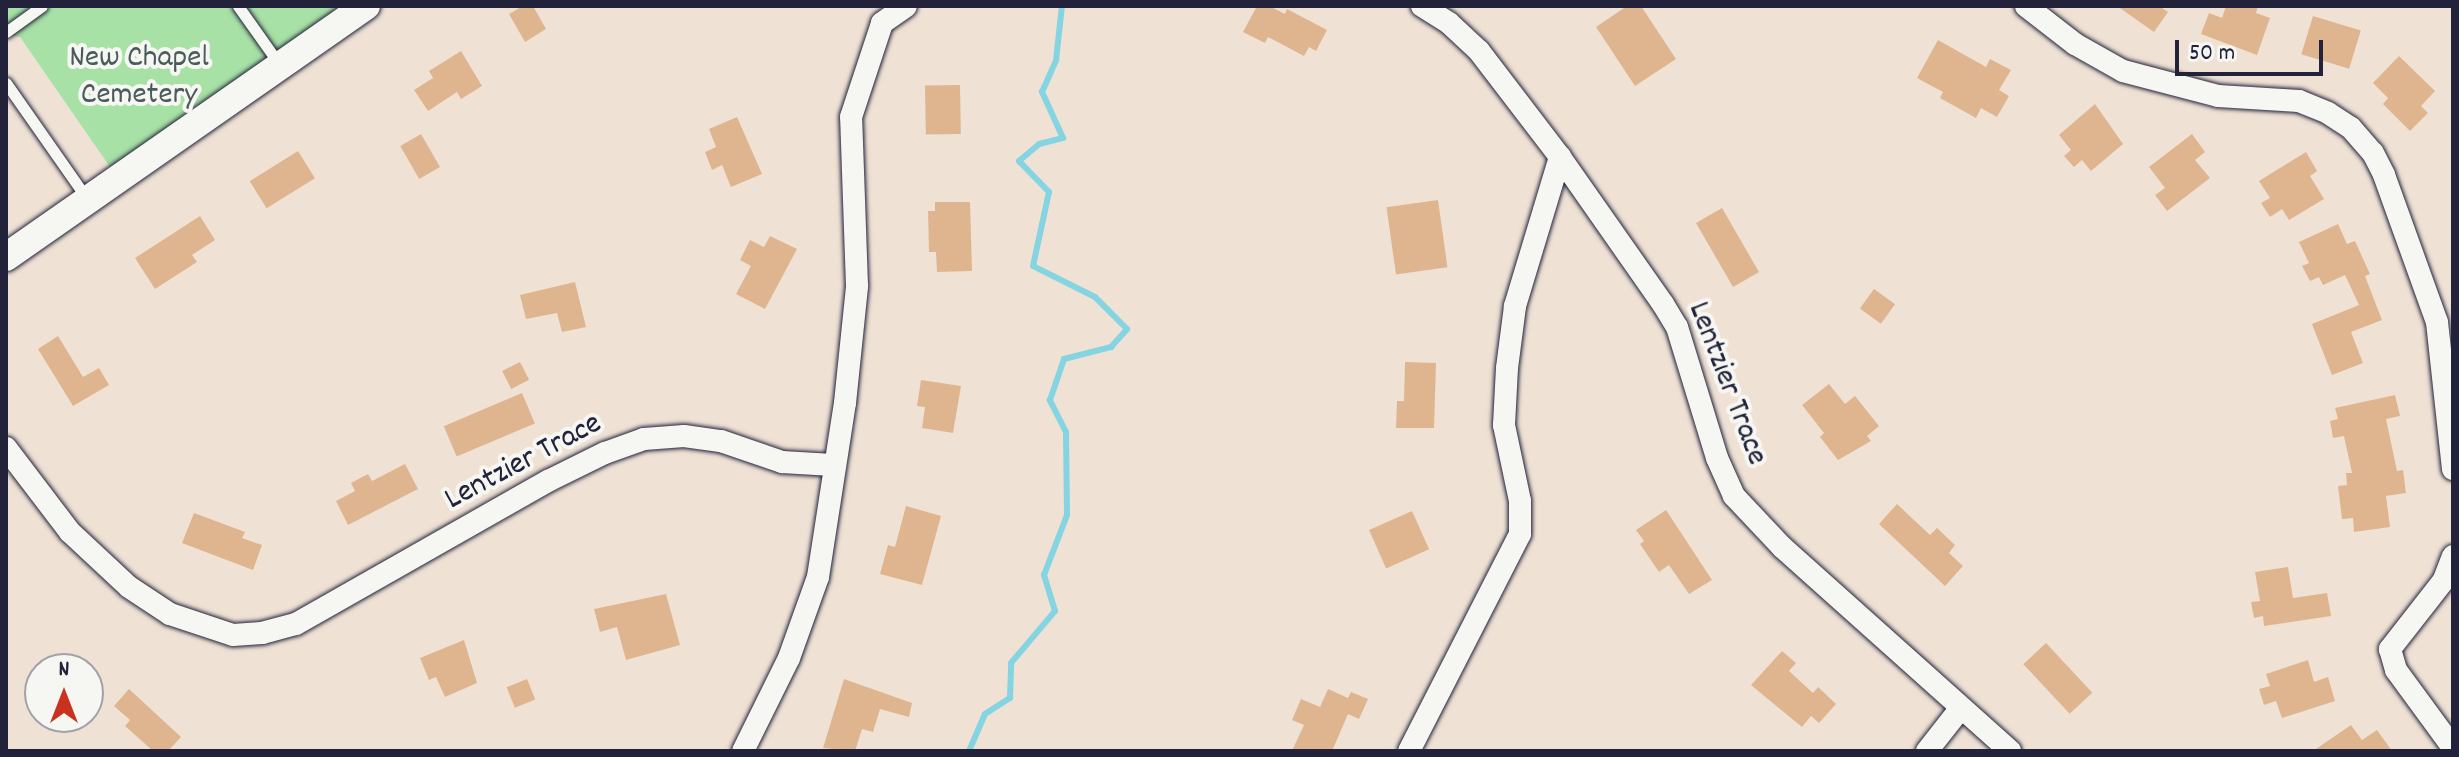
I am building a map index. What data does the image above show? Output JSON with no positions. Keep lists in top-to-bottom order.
{
  "streets": {
    "street": ["Lentzier Trace"]
  },
  "parks": ["New Chapel Cemetery"],
  "scale_bar": "50 m",
  "north": "top"
}
